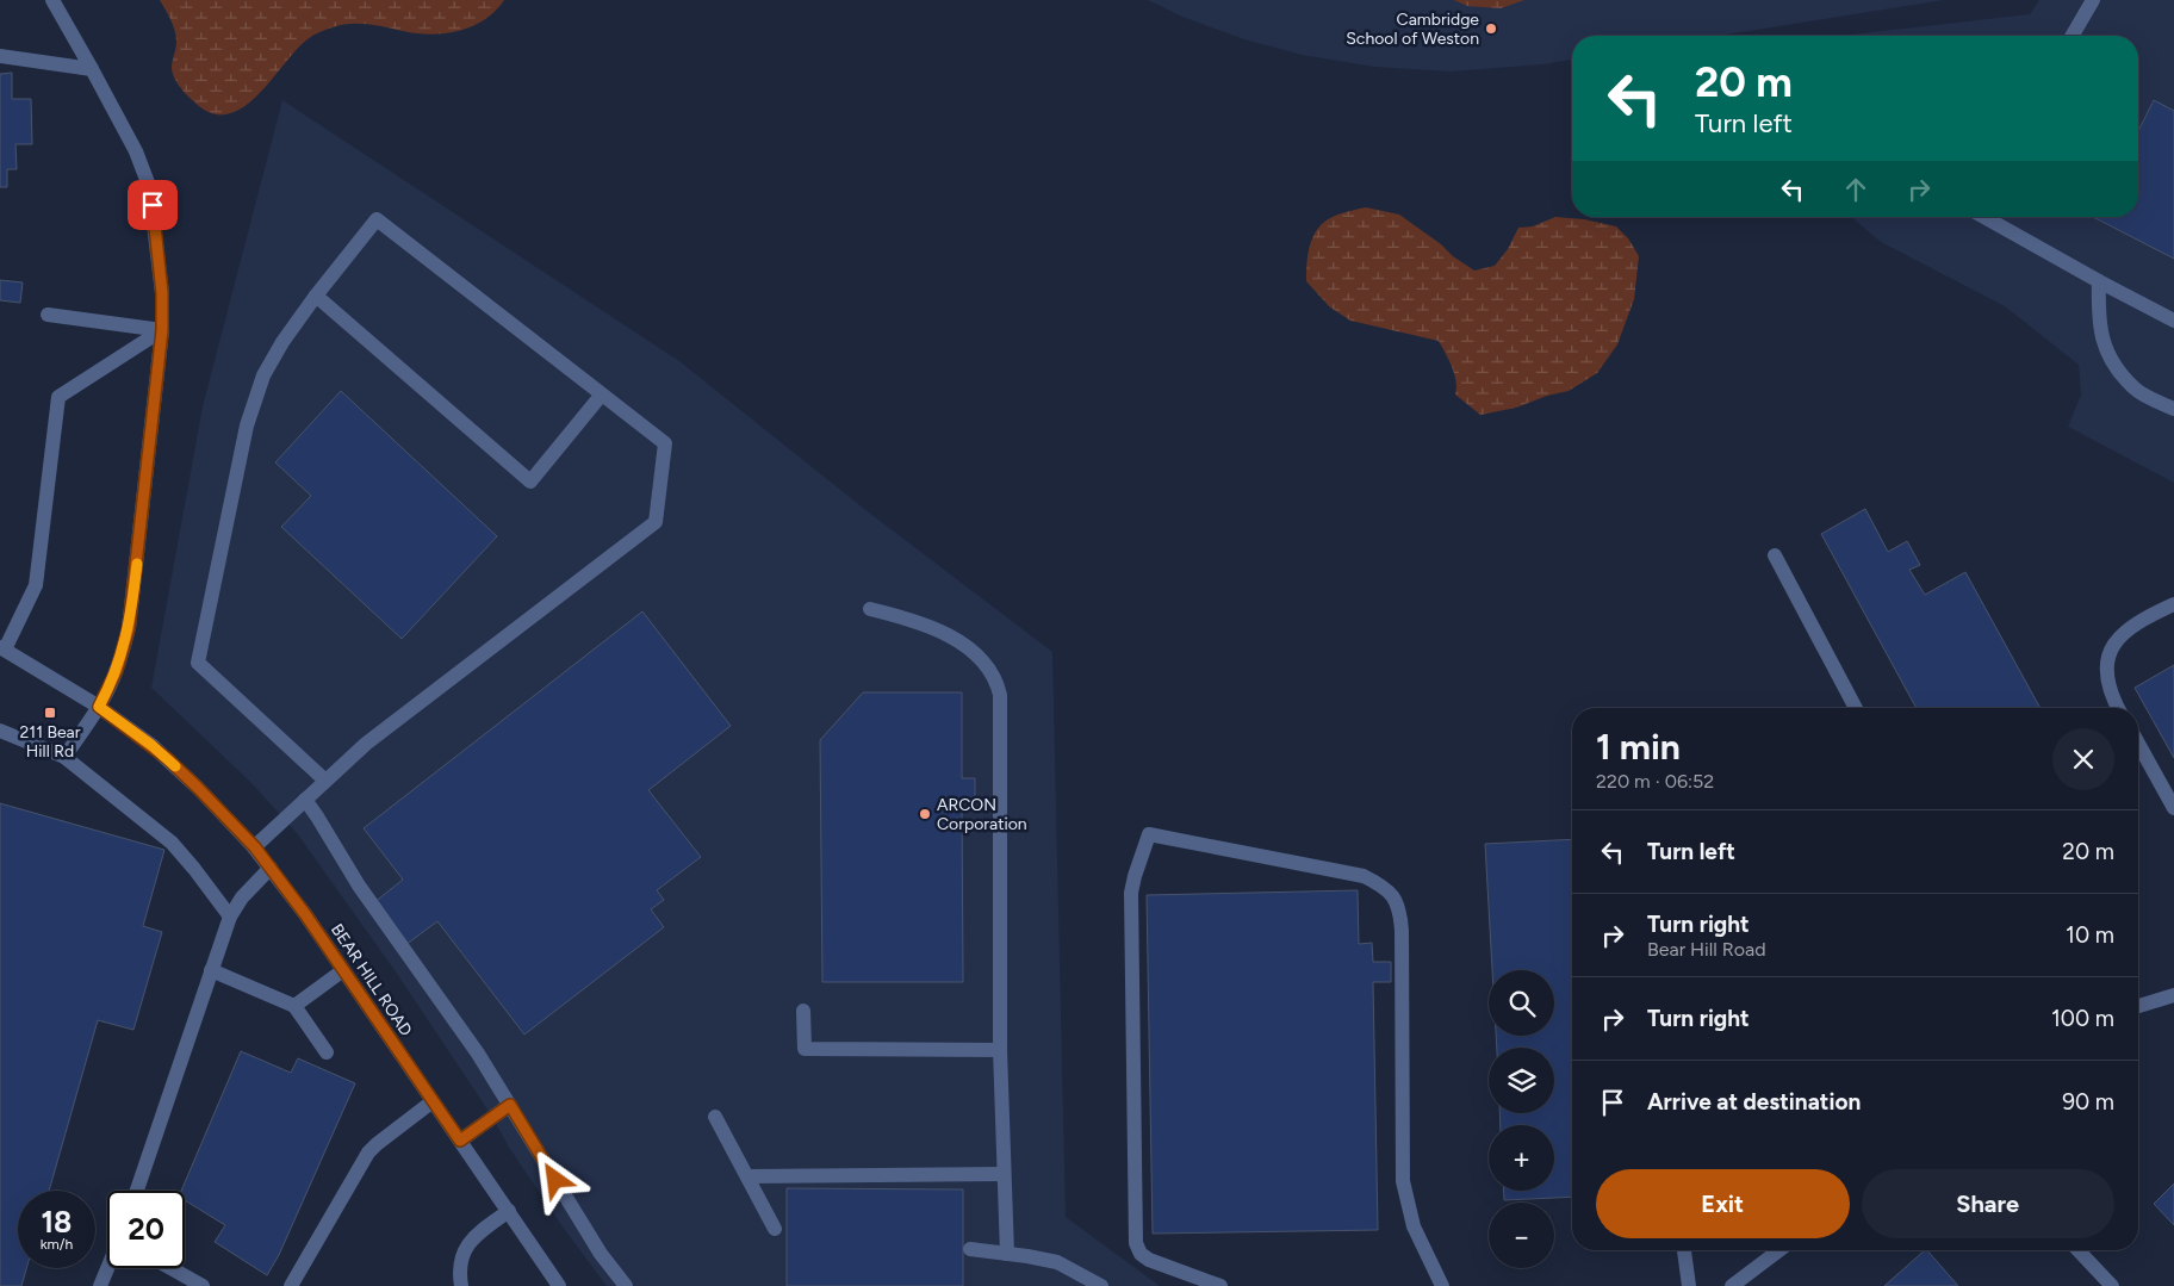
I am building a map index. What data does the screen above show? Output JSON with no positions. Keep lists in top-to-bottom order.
{
  "streets": {
    "street": ["BEAR HILL ROAD"]
  },
  "places": {
    "other": ["Cambridge School of Weston", "ARCON Corporation"],
    "transit": ["211 Bear Hill Rd"]
  },
  "page": {
    "turn": ["20 m", "Turn left"],
    "heading": ["1 min", "220 m · 06:52"],
    "list": [
      {
        "name": "Turn left",
        "value": "20 m"
      },
      {
        "name": "Turn right",
        "note": "Bear Hill Road",
        "value": "10 m"
      },
      {
        "name": "Turn right",
        "value": "100 m"
      },
      {
        "name": "Arrive at destination",
        "value": "90 m"
      }
    ],
    "map_buttons": ["+", "−"],
    "buttons": ["Exit", "Share"],
    "speed": "18 km/h",
    "limit": "20"
  }
}
